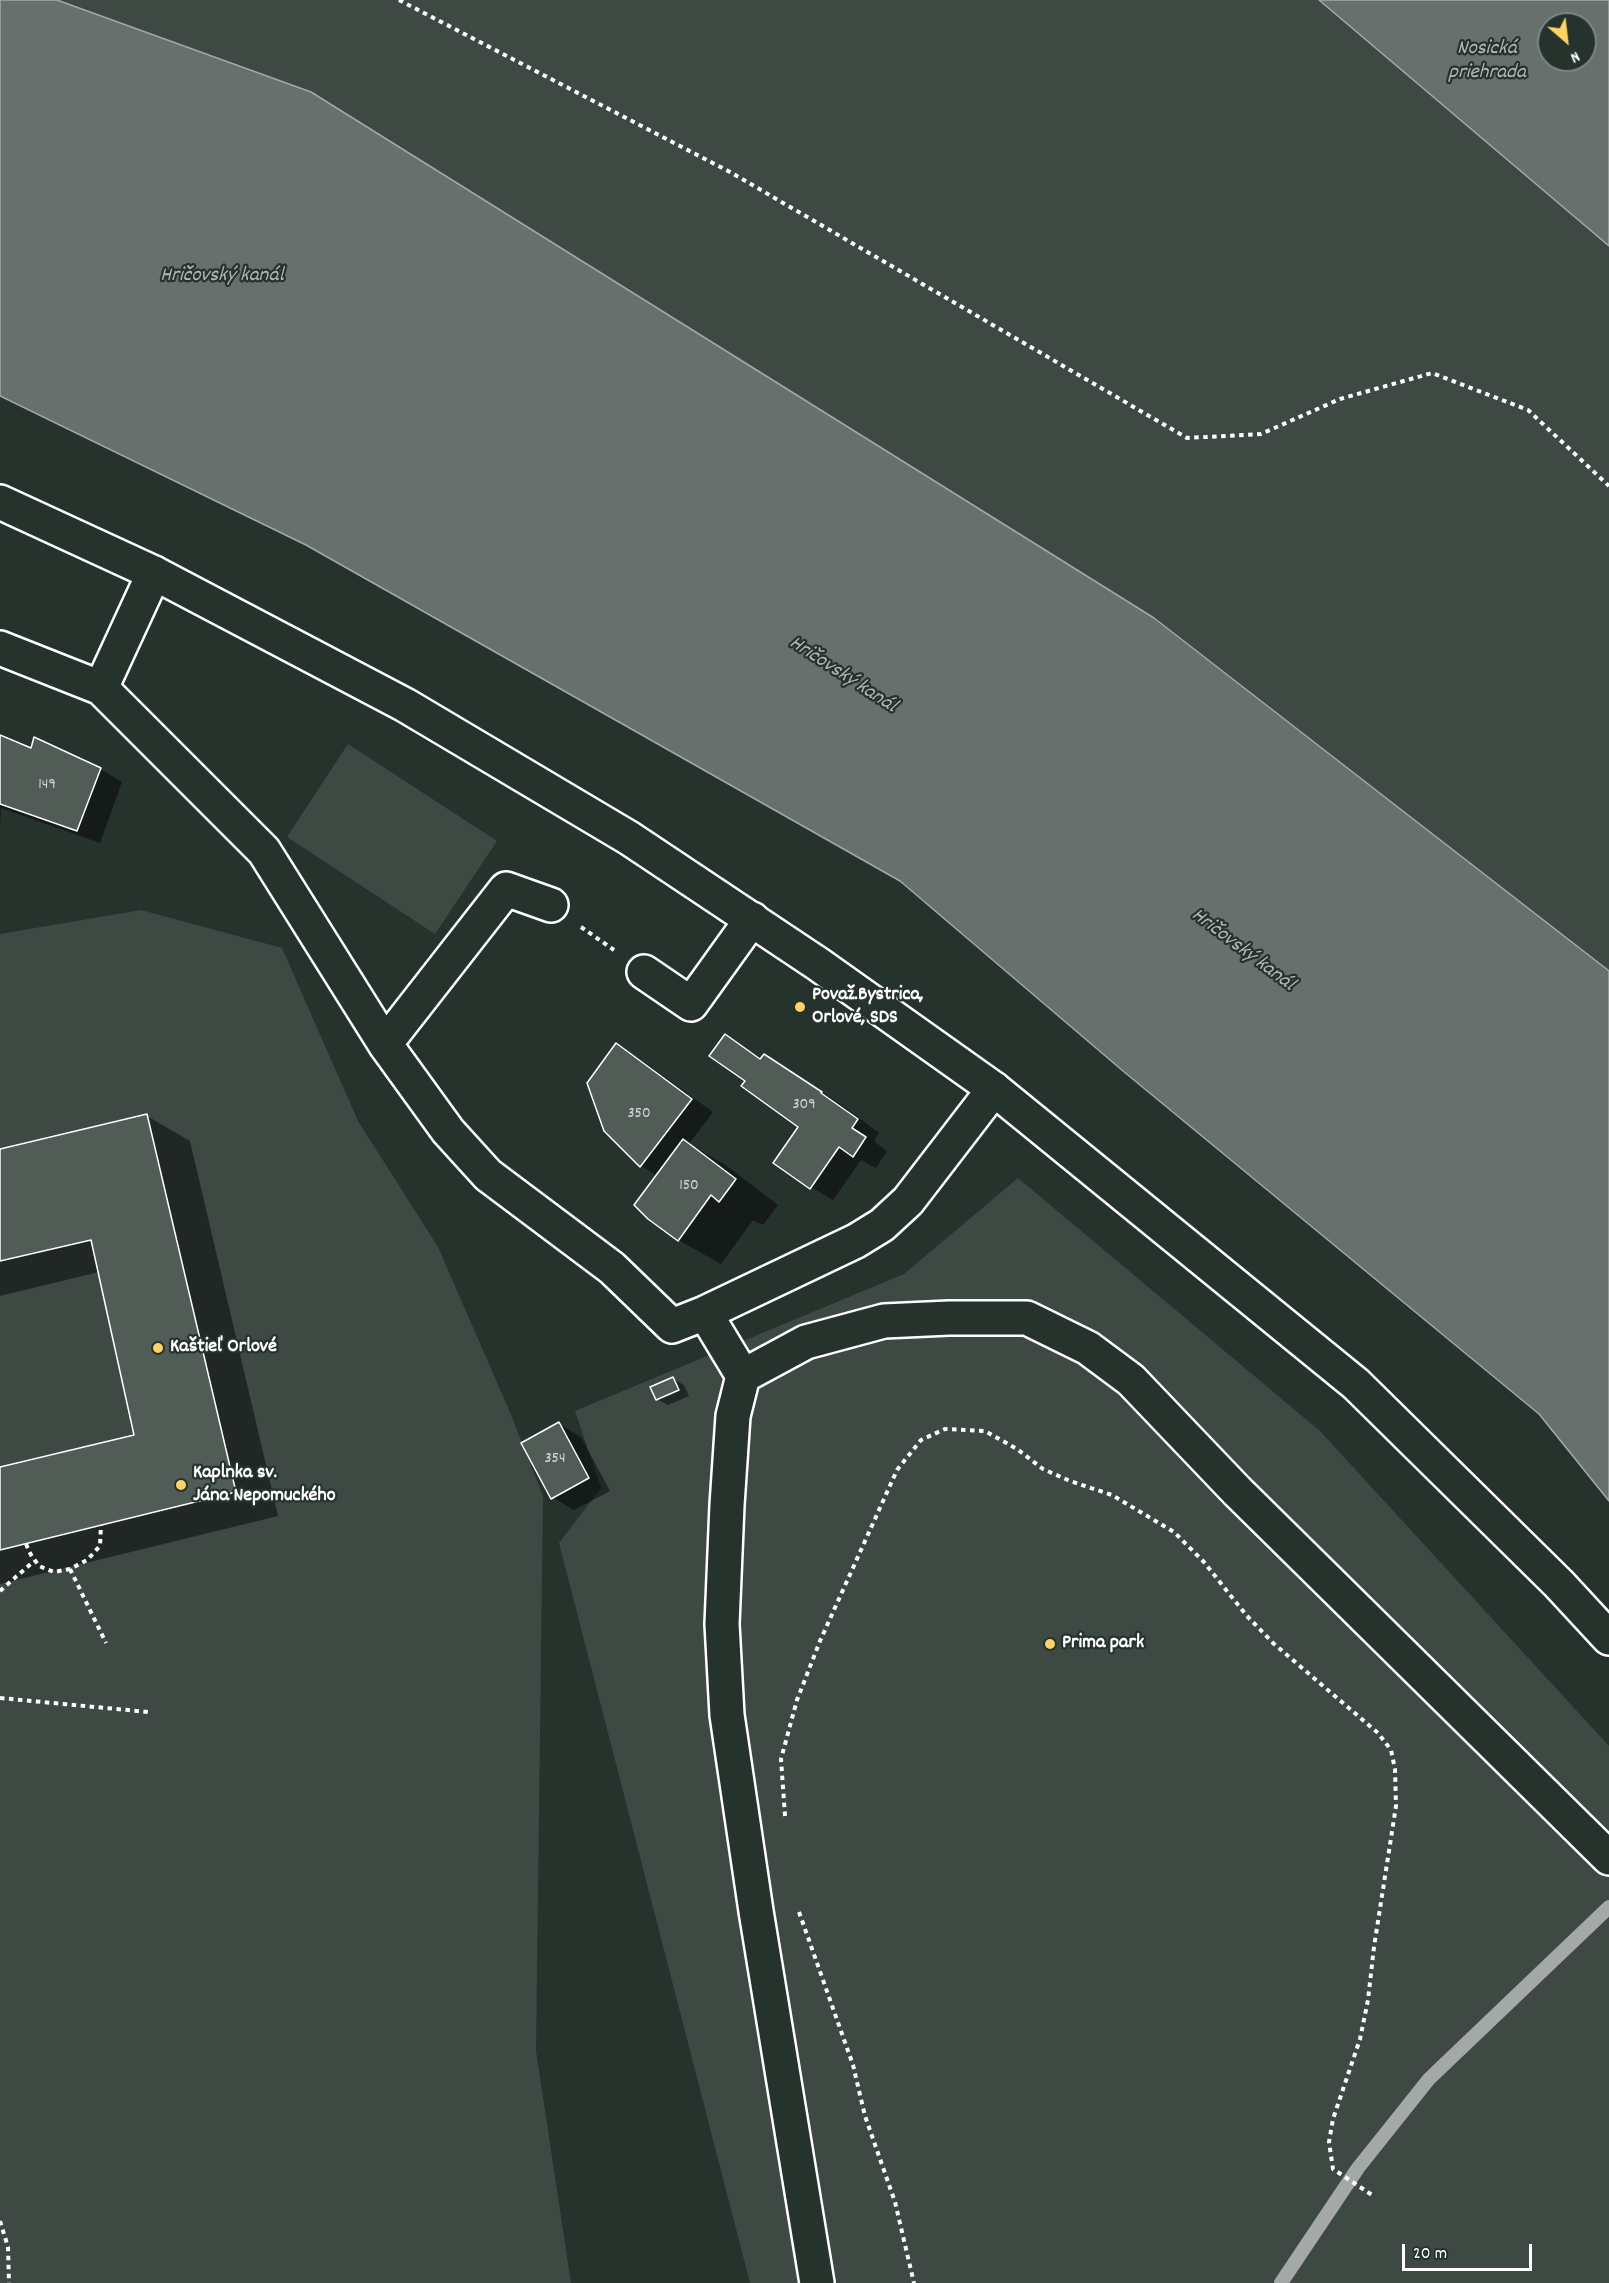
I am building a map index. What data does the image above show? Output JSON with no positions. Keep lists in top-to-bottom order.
{
  "water": ["Nosická priehrada", "Hričovský kanál"],
  "places": [
    "Považ.Bystrica, Orlové, SDS",
    "Kaštieľ Orlové",
    "Kaplnka sv. Jána Nepomuckého",
    "Prima park"
  ],
  "house_numbers": [
    "149",
    "309",
    "350",
    "150",
    "354"
  ],
  "scale_bar": "20 m",
  "north": "bottom right"
}
